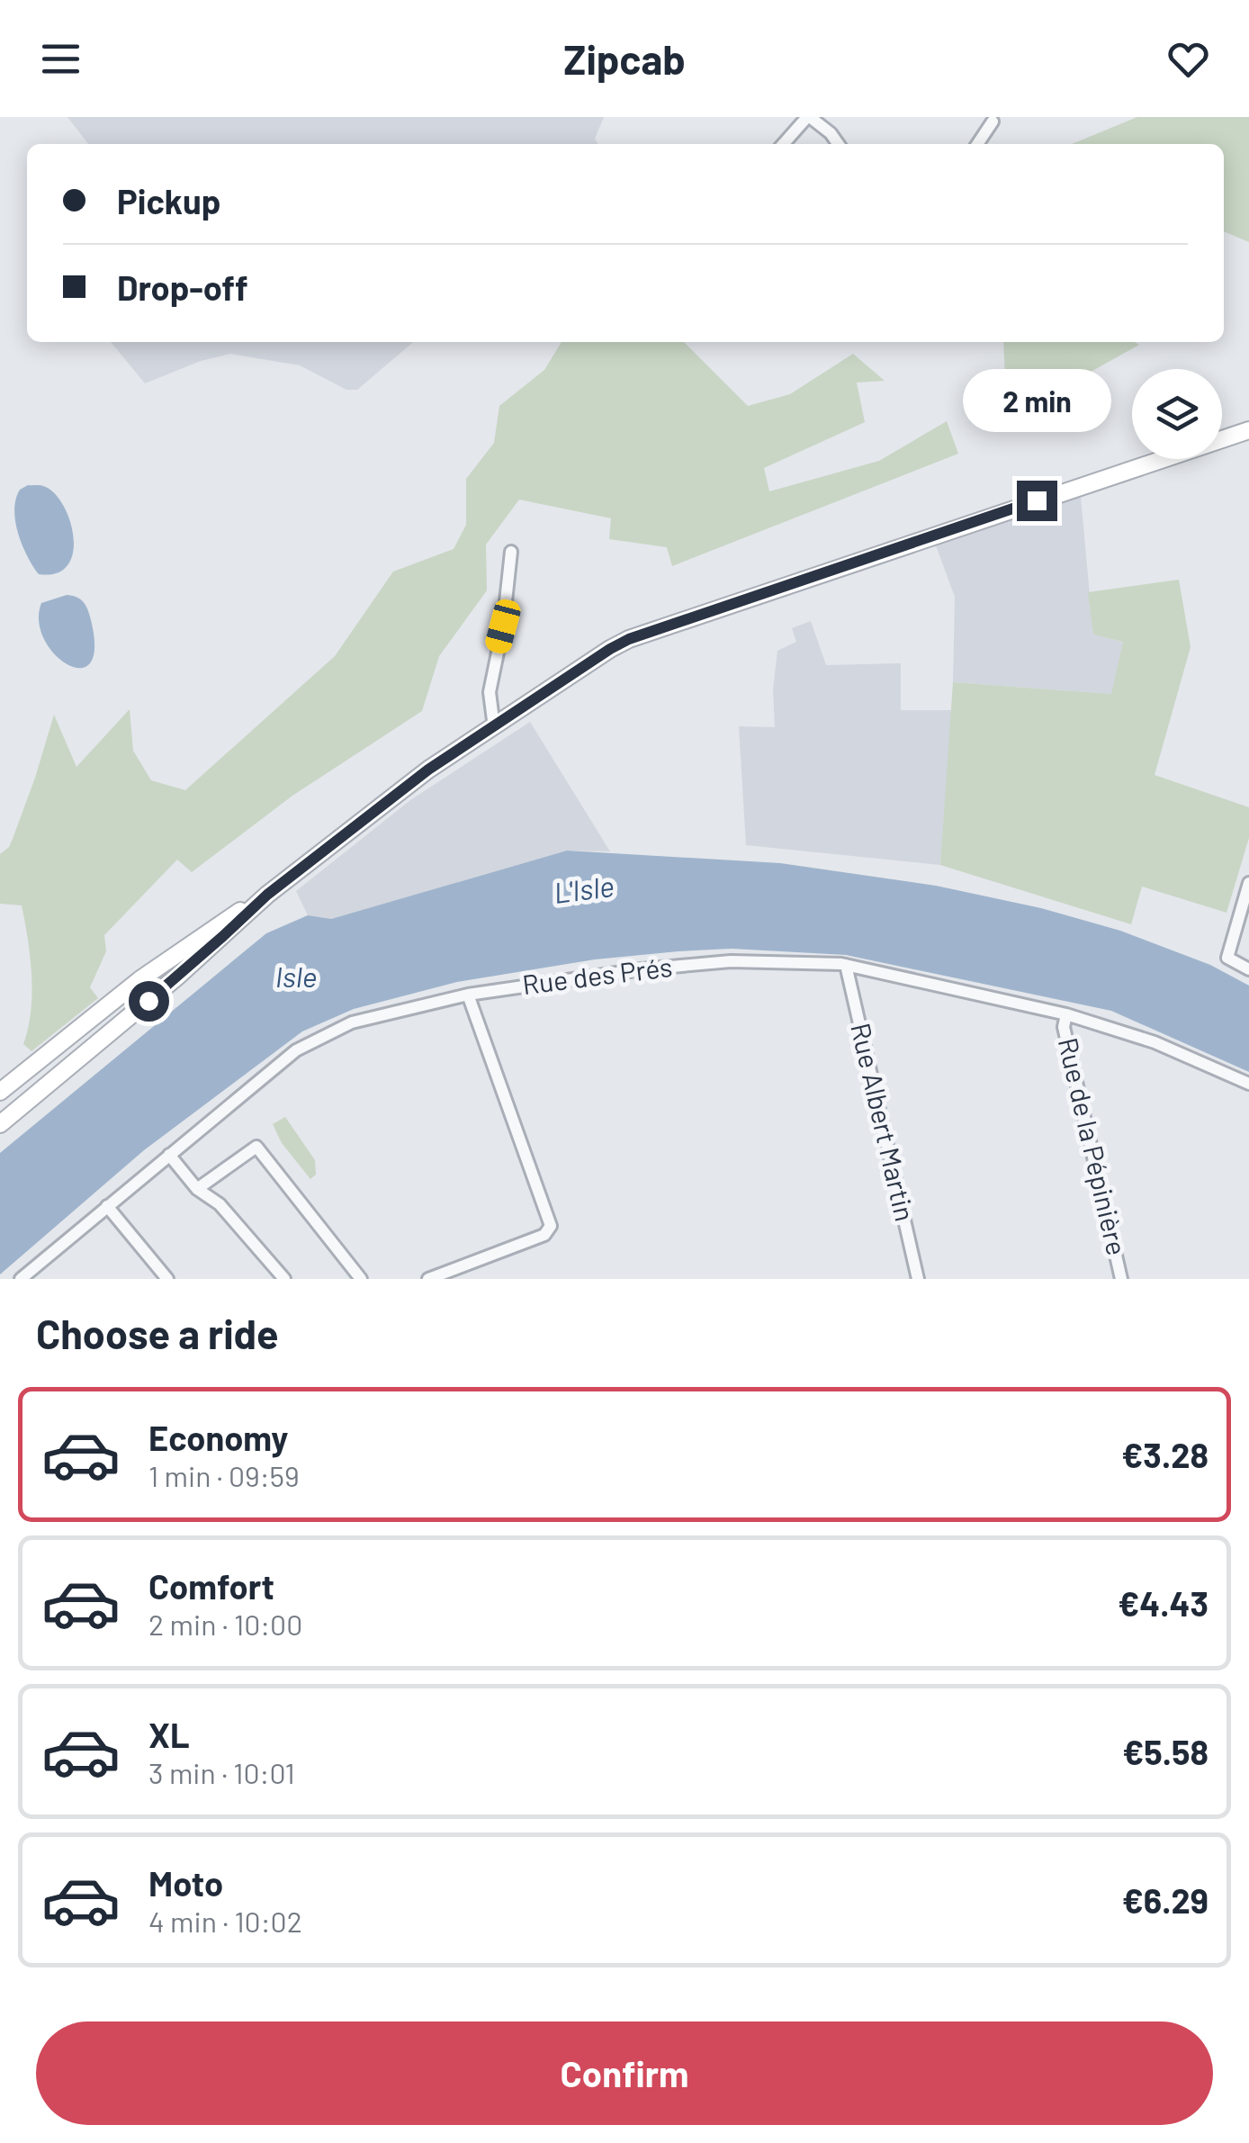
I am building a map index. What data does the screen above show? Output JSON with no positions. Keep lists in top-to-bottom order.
{
  "streets": {
    "street": ["Rue des Prés", "Rue Albert Martin", "Rue de la Pépinière"]
  },
  "crossings": [
    ["Rue des Prés", "Rue Albert Martin"],
    ["Rue des Prés", "Rue de la Pépinière"]
  ],
  "water": ["L'Isle", "Isle"],
  "page": {
    "header": "Zipcab",
    "banner": ["Pickup", "Drop-off"],
    "bubble": "2 min",
    "heading": "Choose a ride",
    "list": [
      {
        "name": "Economy",
        "note": "1 min · 09:59",
        "value": "€3.28"
      },
      {
        "name": "Comfort",
        "note": "2 min · 10:00",
        "value": "€4.43"
      },
      {
        "name": "XL",
        "note": "3 min · 10:01",
        "value": "€5.58"
      },
      {
        "name": "Moto",
        "note": "4 min · 10:02",
        "value": "€6.29"
      }
    ],
    "buttons": "Confirm"
  }
}
